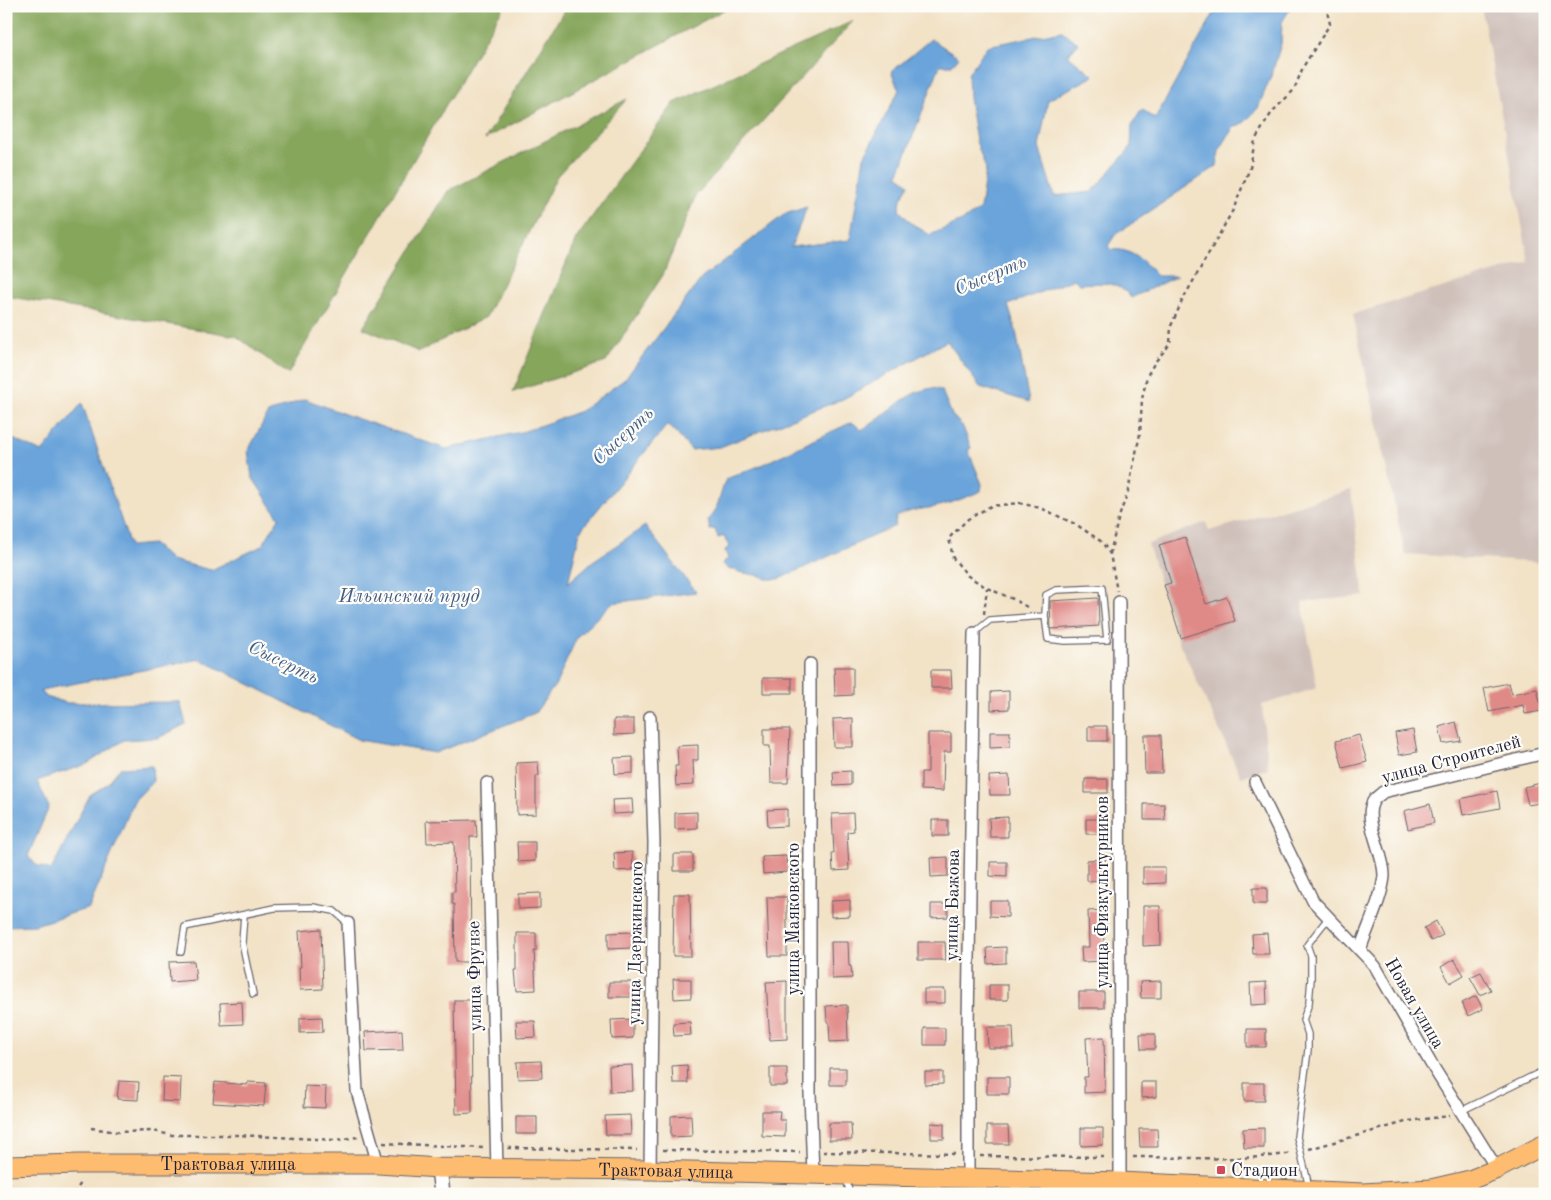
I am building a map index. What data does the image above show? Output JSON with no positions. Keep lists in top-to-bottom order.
{
  "streets": {
    "main road": ["Трактовая улица"],
    "street": [
      "улица Строителей",
      "улица Физкультурников",
      "улица Бажова",
      "улица Маяковского",
      "улица Дзержинского",
      "улица Фрунзе",
      "Новая улица"
    ]
  },
  "crossings": [
    ["улица Строителей", "Новая улица"],
    ["улица Физкультурников", "Трактовая улица"],
    ["улица Бажова", "Трактовая улица"],
    ["улица Маяковского", "Трактовая улица"],
    ["улица Дзержинского", "Трактовая улица"],
    ["улица Фрунзе", "Трактовая улица"],
    ["Новая улица", "Трактовая улица"]
  ],
  "water": ["Сысерть", "Ильинский пруд"],
  "places": {
    "transit": ["Стадион"]
  }
}
